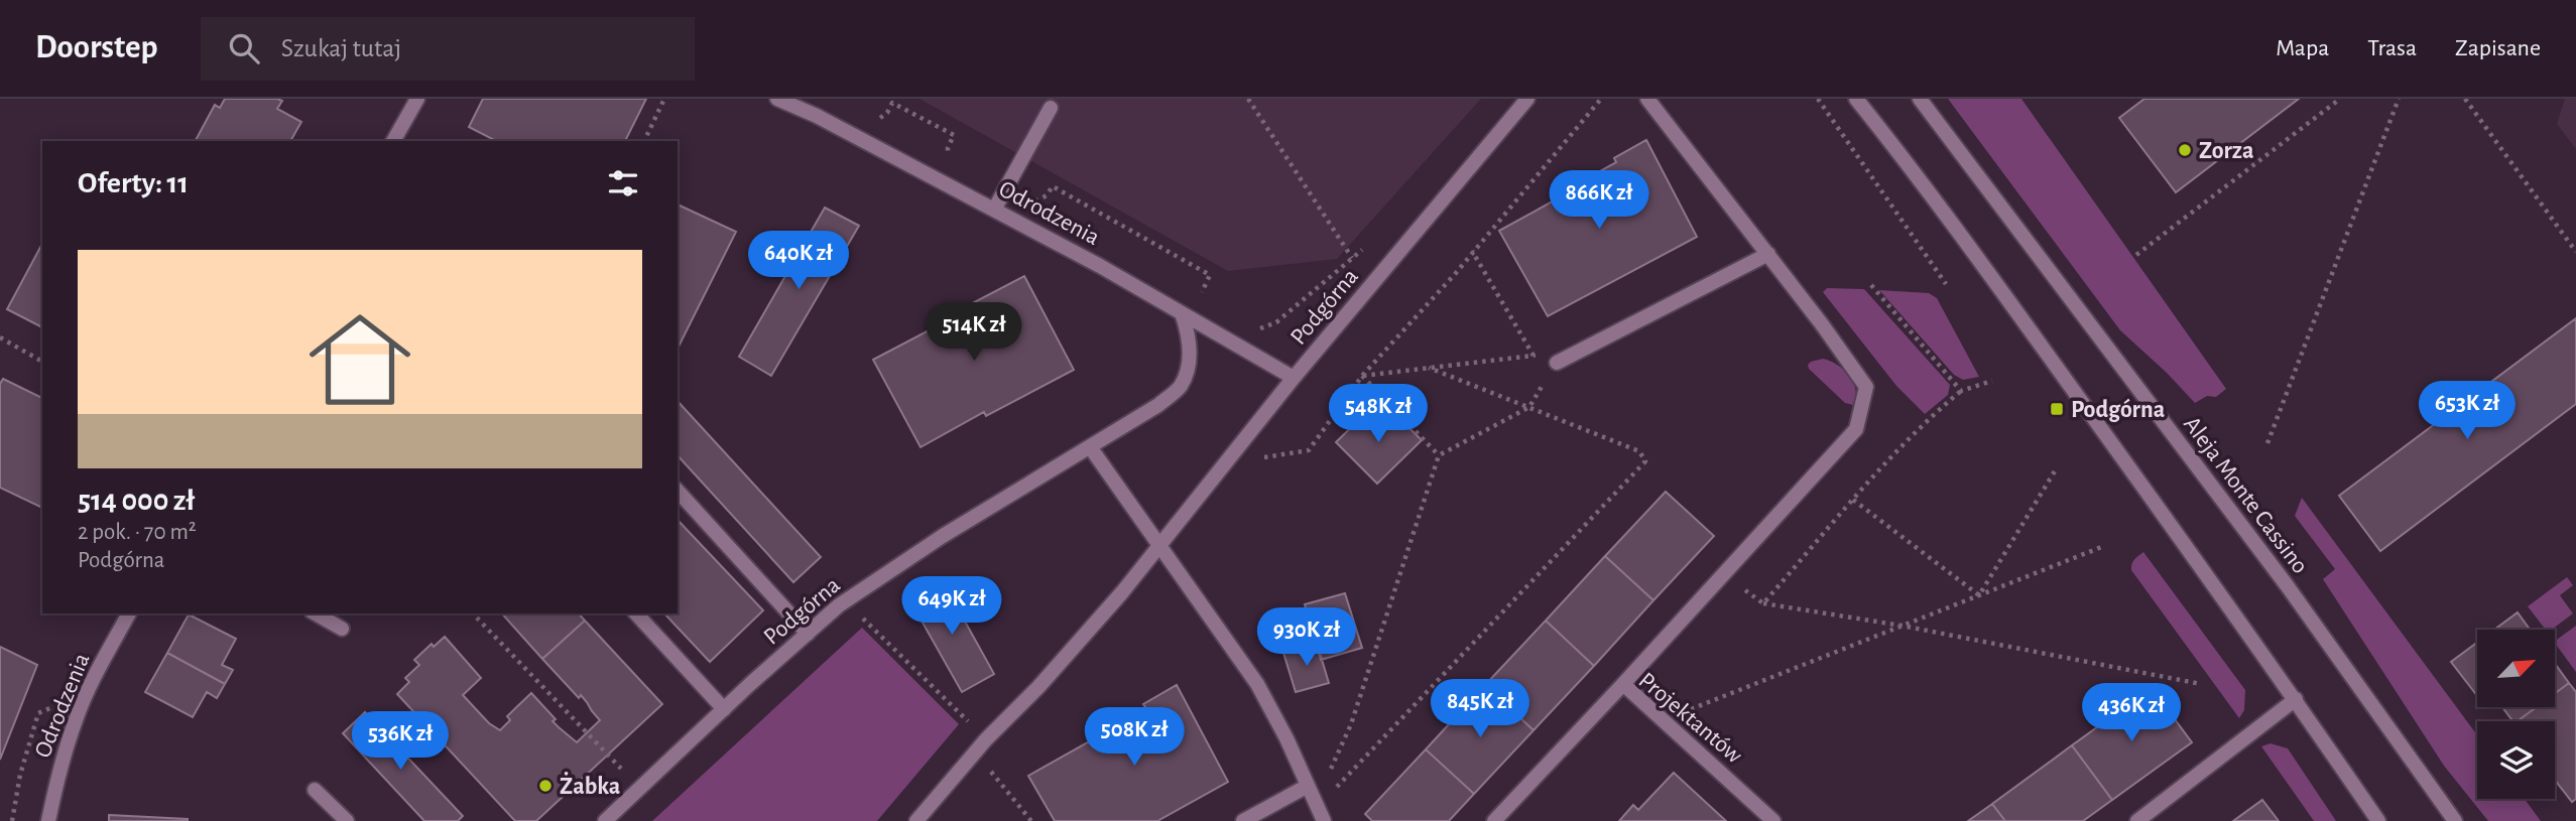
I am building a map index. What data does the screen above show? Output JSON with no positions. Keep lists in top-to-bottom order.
{
  "streets": {
    "street": [
      "Odrodzenia",
      "Podgórna",
      "Aleja Monte Cassino",
      "Projektantów"
    ]
  },
  "crossings": [
    ["Odrodzenia", "Podgórna"]
  ],
  "places": {
    "other": ["Zorza", "Żabka"],
    "transit": ["Podgórna"]
  },
  "north": "top right",
  "page": {
    "header": "Doorstep",
    "search": "Szukaj tutaj",
    "nav": ["Mapa", "Trasa", "Zapisane"],
    "heading": "Oferty: 11",
    "price": [
      "866K zł",
      "640K zł",
      "514K zł",
      "653K zł",
      "548K zł",
      "649K zł",
      "930K zł",
      "845K zł",
      "436K zł",
      "508K zł",
      "536K zł"
    ],
    "list": [
      {
        "name": "514 000 zł",
        "note": "2 pok. · 70 m² · Podgórna"
      }
    ]
  }
}
